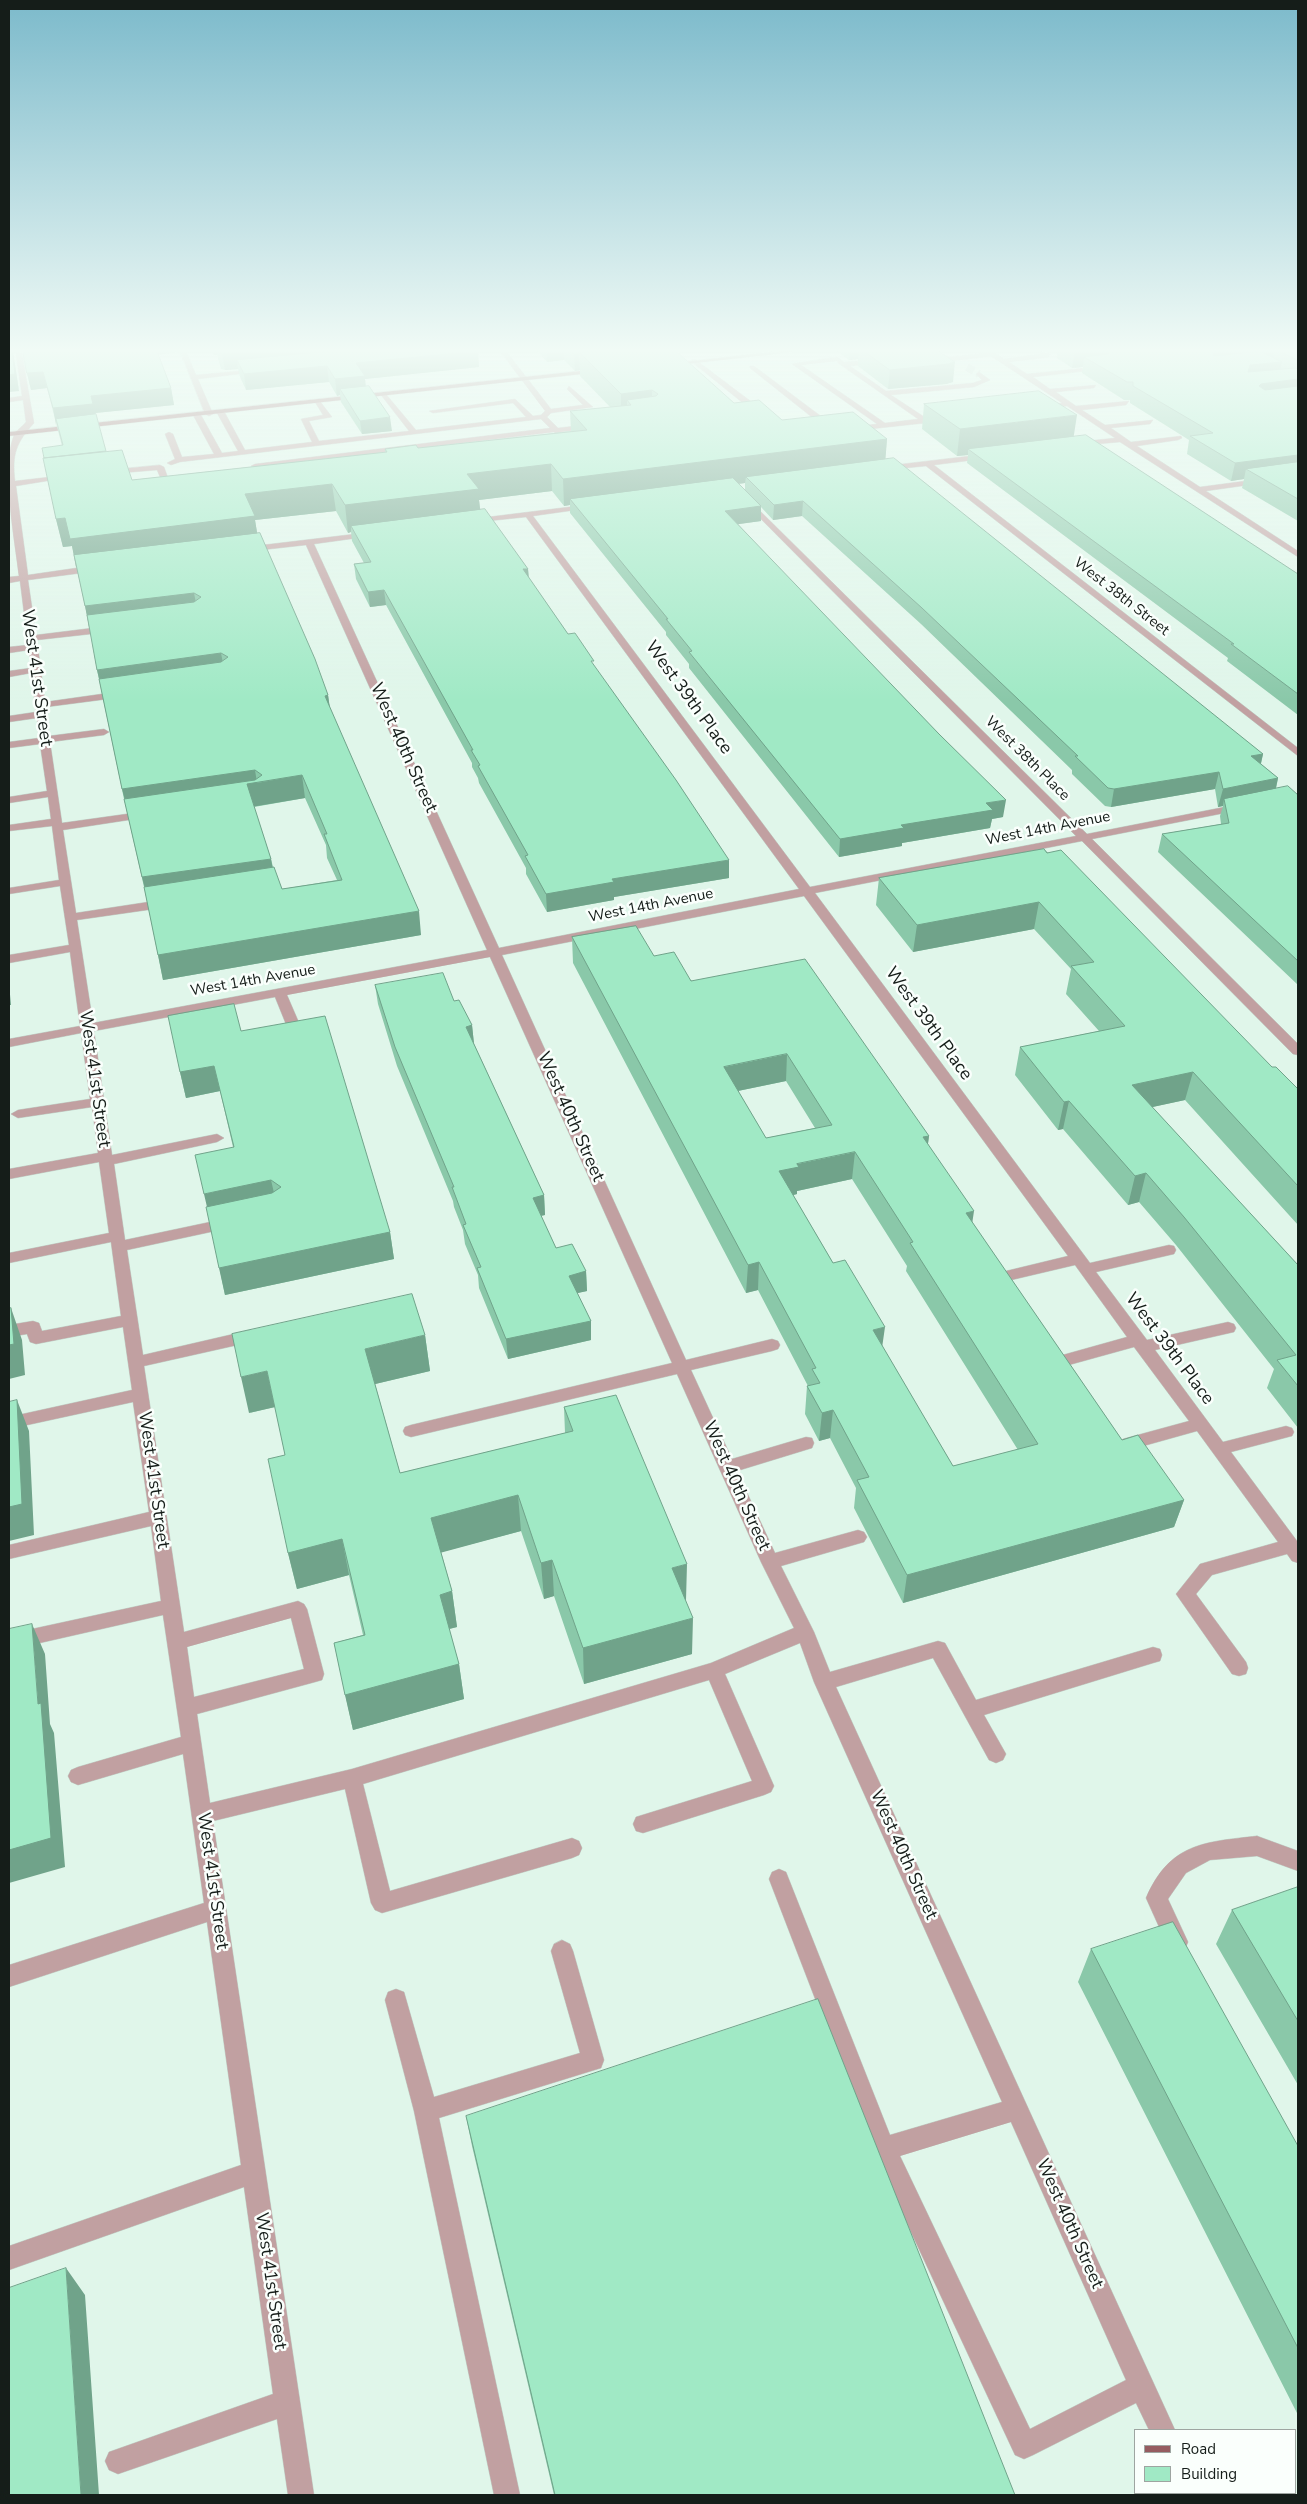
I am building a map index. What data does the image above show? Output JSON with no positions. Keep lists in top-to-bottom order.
{
  "streets": {
    "street": [
      "West 38th Street",
      "West 41st Street",
      "West 39th Place",
      "West 40th Street",
      "West 38th Place",
      "West 14th Avenue"
    ]
  },
  "crossings": [
    ["West 41st Street", "West 14th Avenue"],
    ["West 39th Place", "West 14th Avenue"],
    ["West 40th Street", "West 14th Avenue"],
    ["West 38th Place", "West 14th Avenue"]
  ],
  "legend": ["Road", "Building"]
}
